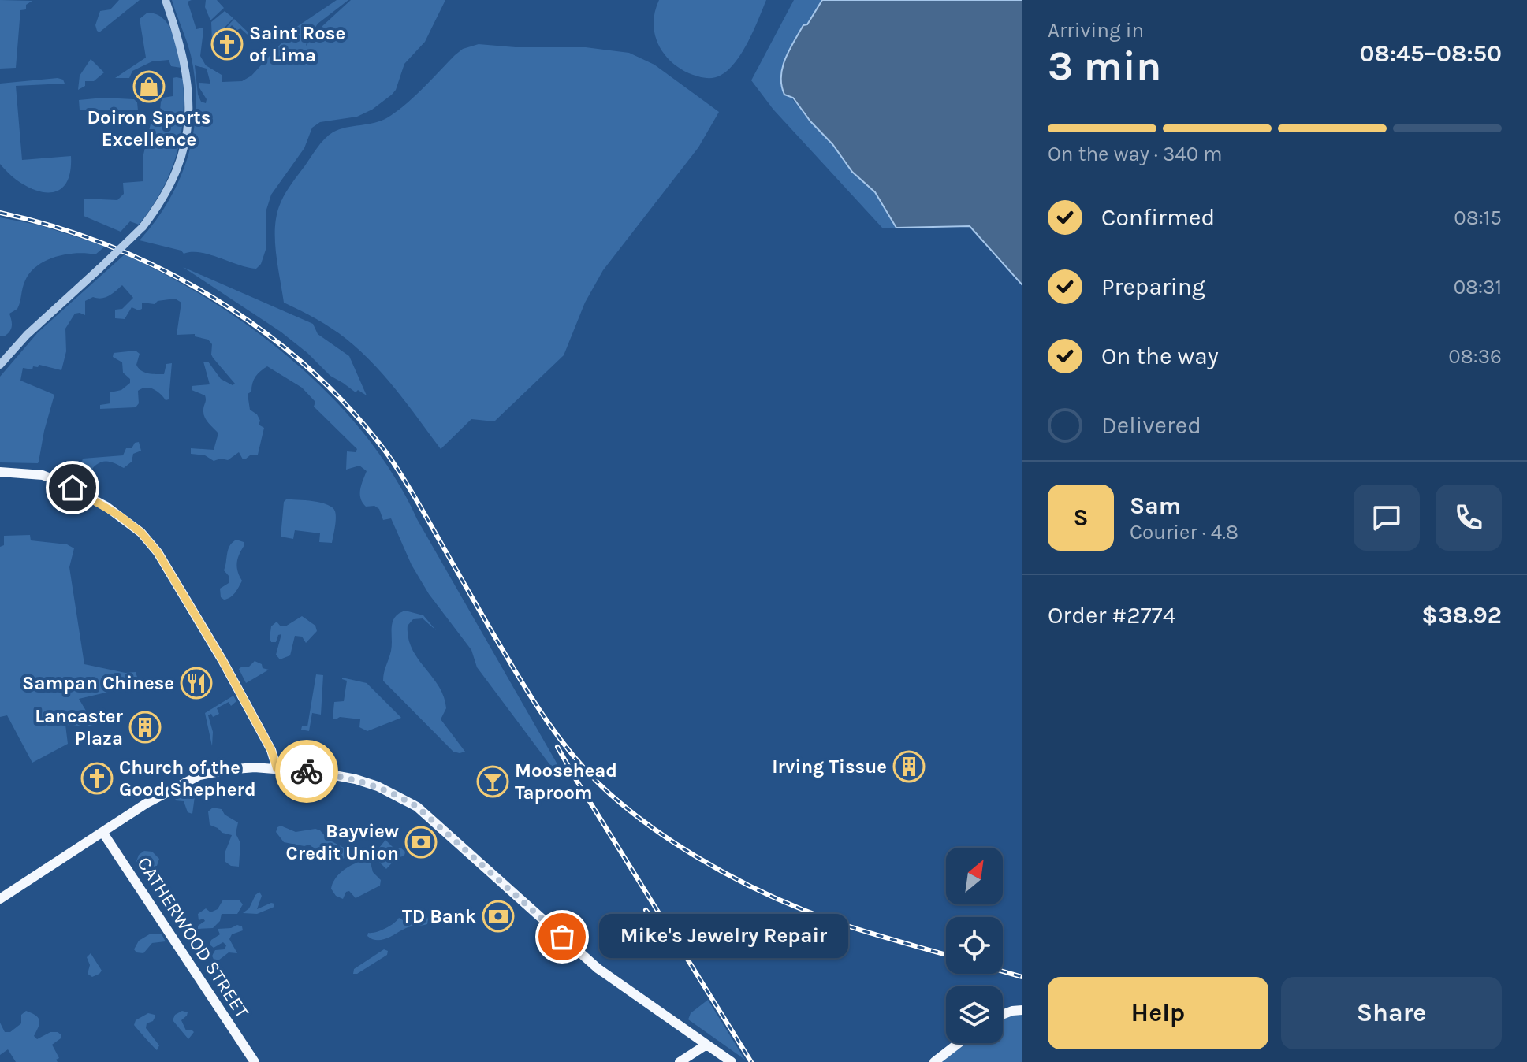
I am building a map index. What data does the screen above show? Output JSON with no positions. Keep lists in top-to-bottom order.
{
  "streets": {
    "main road": ["CATHERWOOD STREET"]
  },
  "places": {
    "church": ["Saint Rose of Lima", "Church of the Good Shepherd"],
    "shop": ["Doiron Sports Excellence"],
    "restaurant": ["Sampan Chinese"],
    "building": ["Lancaster Plaza", "Irving Tissue"],
    "bar": ["Moosehead Taproom"],
    "bank": ["Bayview Credit Union", "TD Bank"],
    "other": ["Mike's Jewelry Repair"]
  },
  "north": "top right",
  "page": {
    "heading": ["3 min", "Arriving in", "08:45–08:50"],
    "panel": [
      "Sam",
      "Courier · 4.8",
      "Order #2774",
      "$38.92"
    ],
    "bar": "On the way · 340 m",
    "list": [
      ["Confirmed", "08:15"],
      ["Preparing", "08:31"],
      ["On the way", "08:36"],
      "Delivered"
    ],
    "round": "S",
    "bubble": "Mike's Jewelry Repair",
    "buttons": ["Help", "Share"]
  }
}
